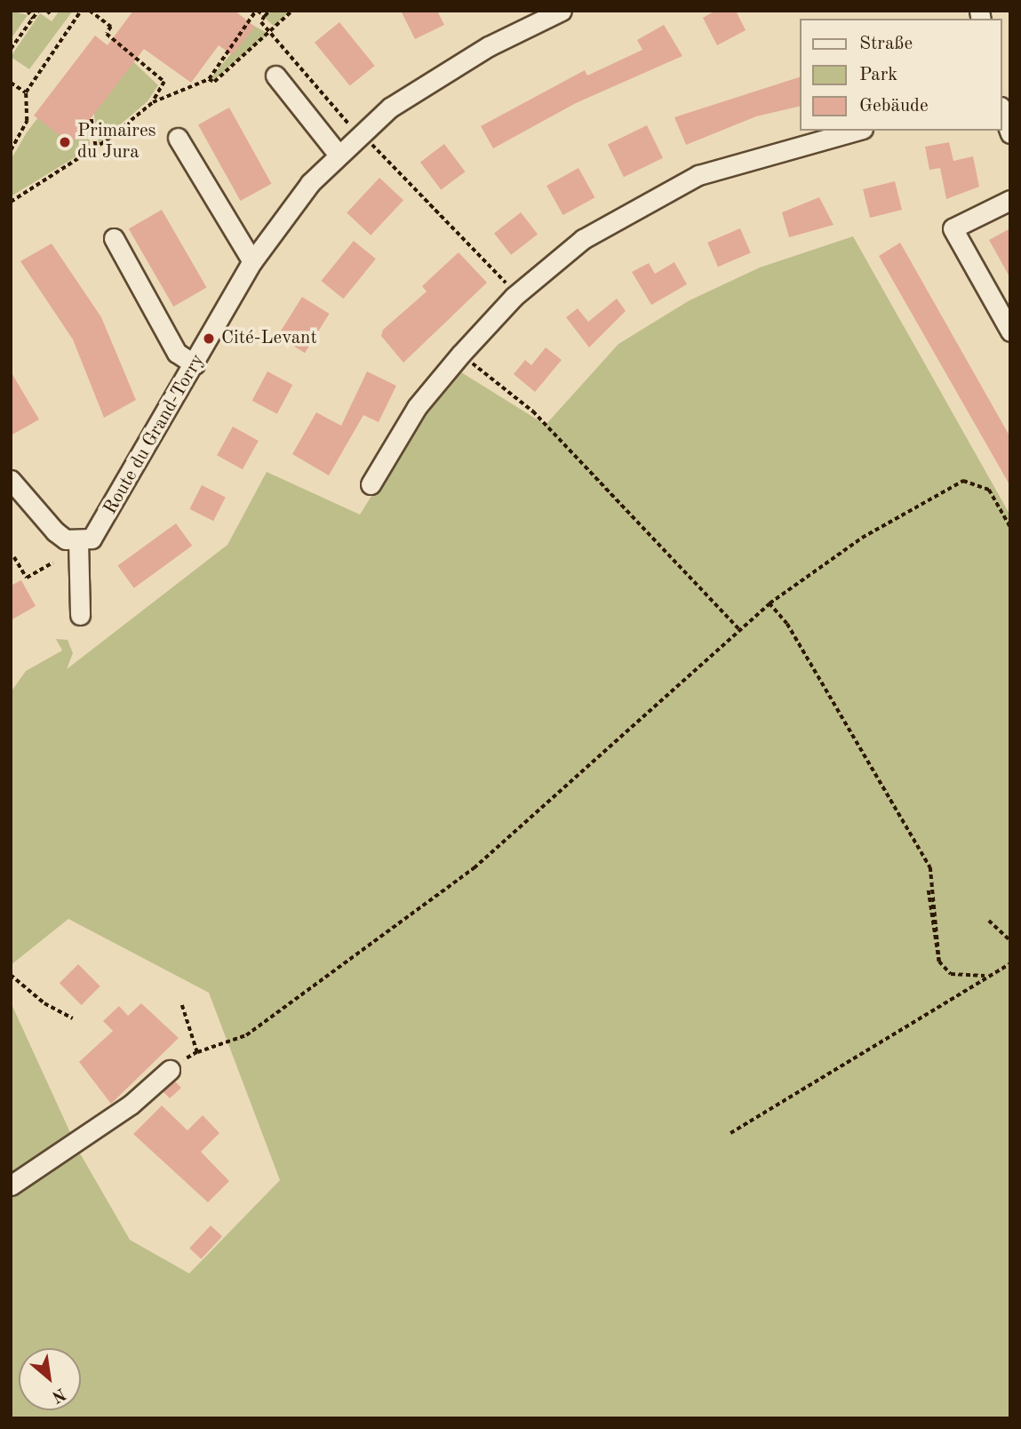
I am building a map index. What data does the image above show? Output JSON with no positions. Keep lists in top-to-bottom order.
{
  "streets": {
    "street": ["Route du Grand-Torry"]
  },
  "places": ["Primaires du Jura", "Cité-Levant"],
  "legend": ["Straße", "Park", "Gebäude"],
  "north": "bottom right"
}
